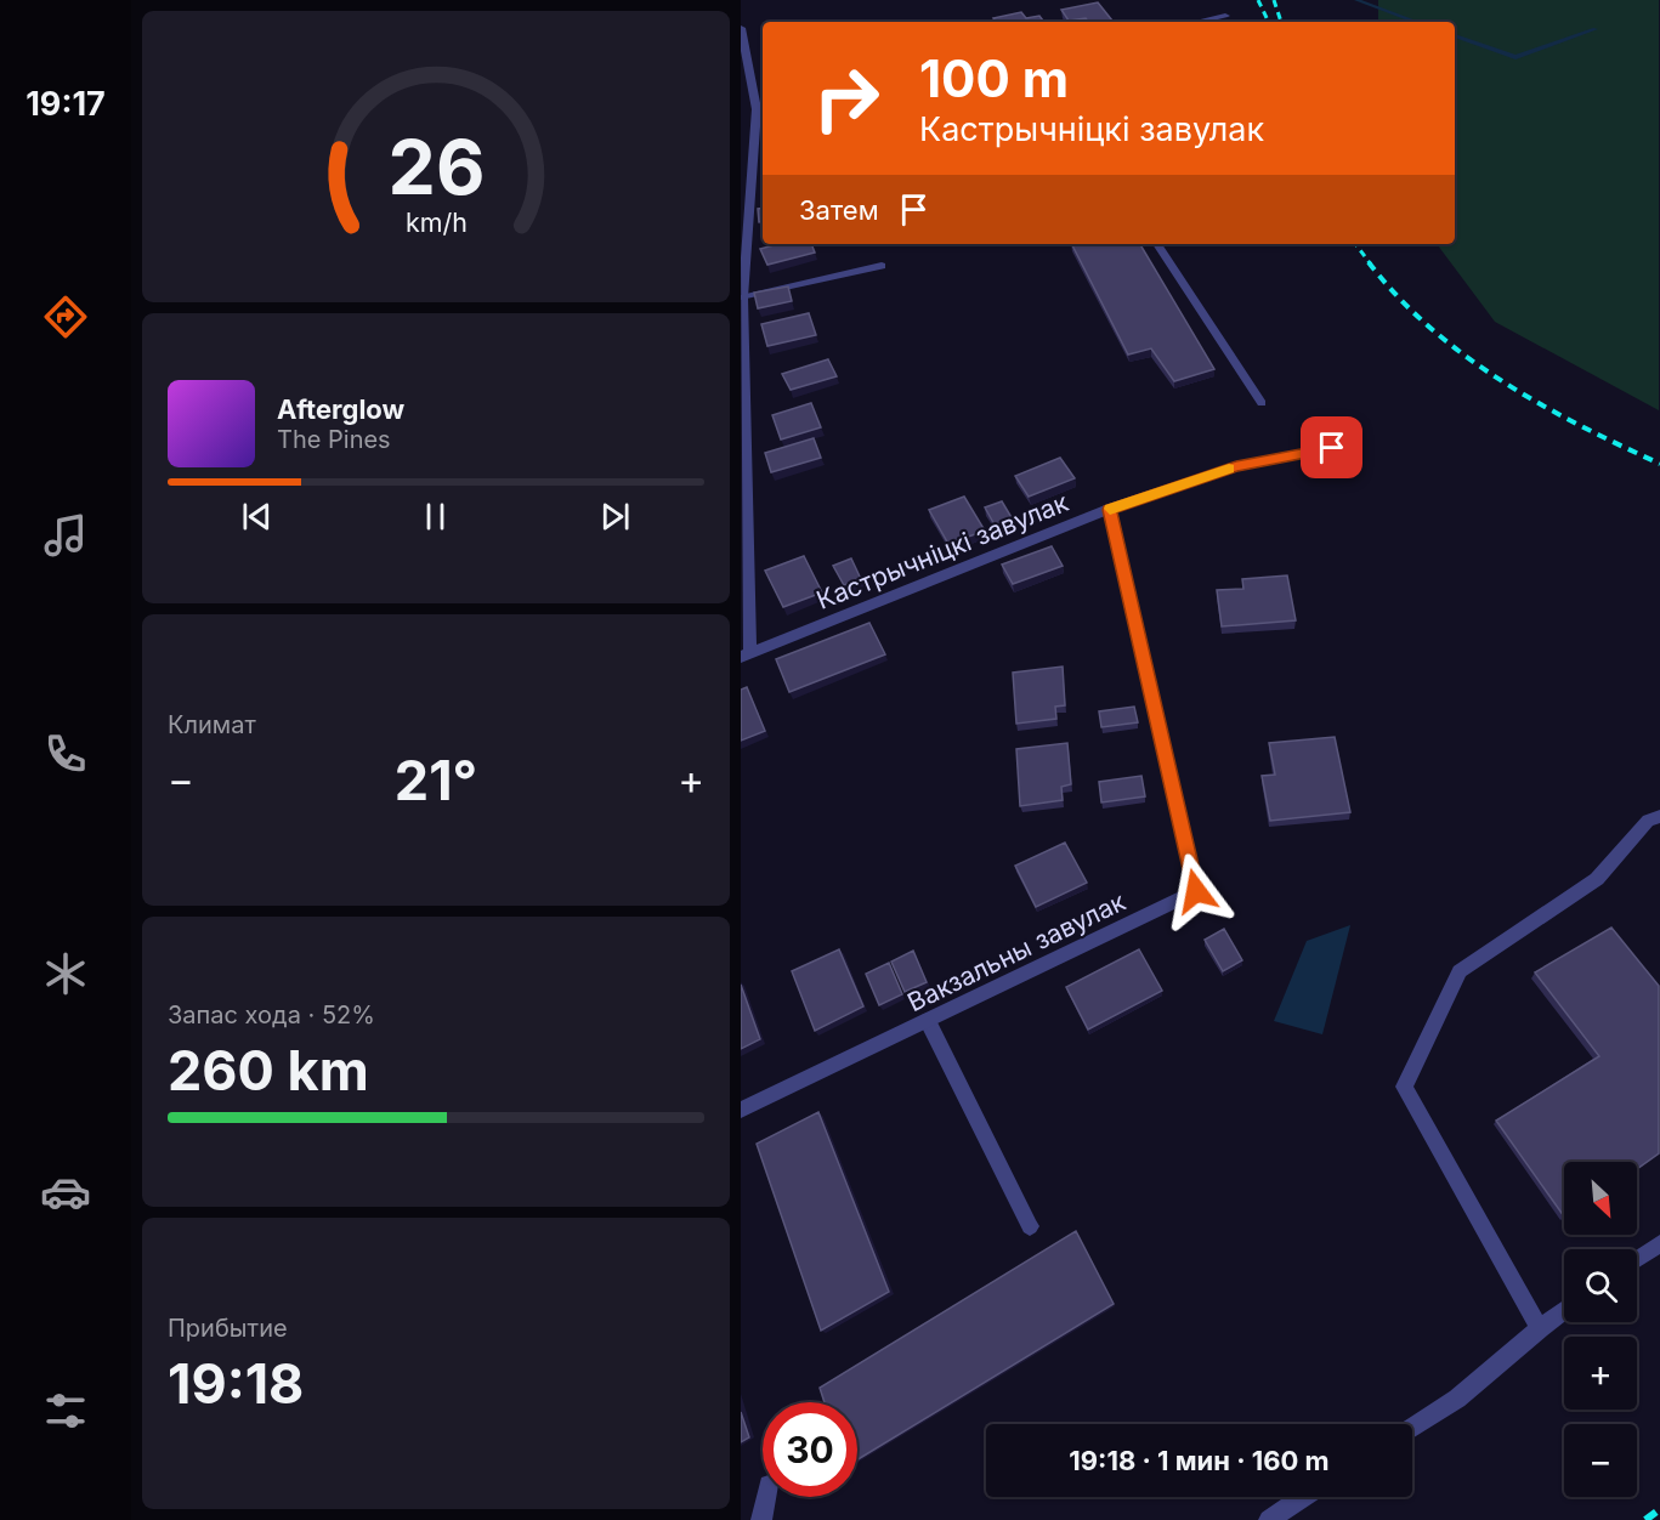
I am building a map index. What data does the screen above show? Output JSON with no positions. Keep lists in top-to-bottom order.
{
  "streets": {
    "street": ["Кастрычніцкі завулак", "Вакзальны завулак"]
  },
  "crossings": [
    ["Кастрычніцкі завулак", "Вакзальны завулак"]
  ],
  "north": "bottom right",
  "page": {
    "tabs": "19:17",
    "turn": ["100 m", "Кастрычніцкі завулак"],
    "then": "Затем",
    "song": ["Afterglow", "The Pines"],
    "tile": [
      "Климат",
      ["Запас хода · 52%", "260 km"],
      ["Прибытие", "19:18"]
    ],
    "heat": ["−", "21°", "+"],
    "map_buttons": ["+", "−"],
    "limit": "30",
    "trip": "19:18 · 1 мин · 160 m",
    "gauge": ["26", "km/h"]
  }
}
